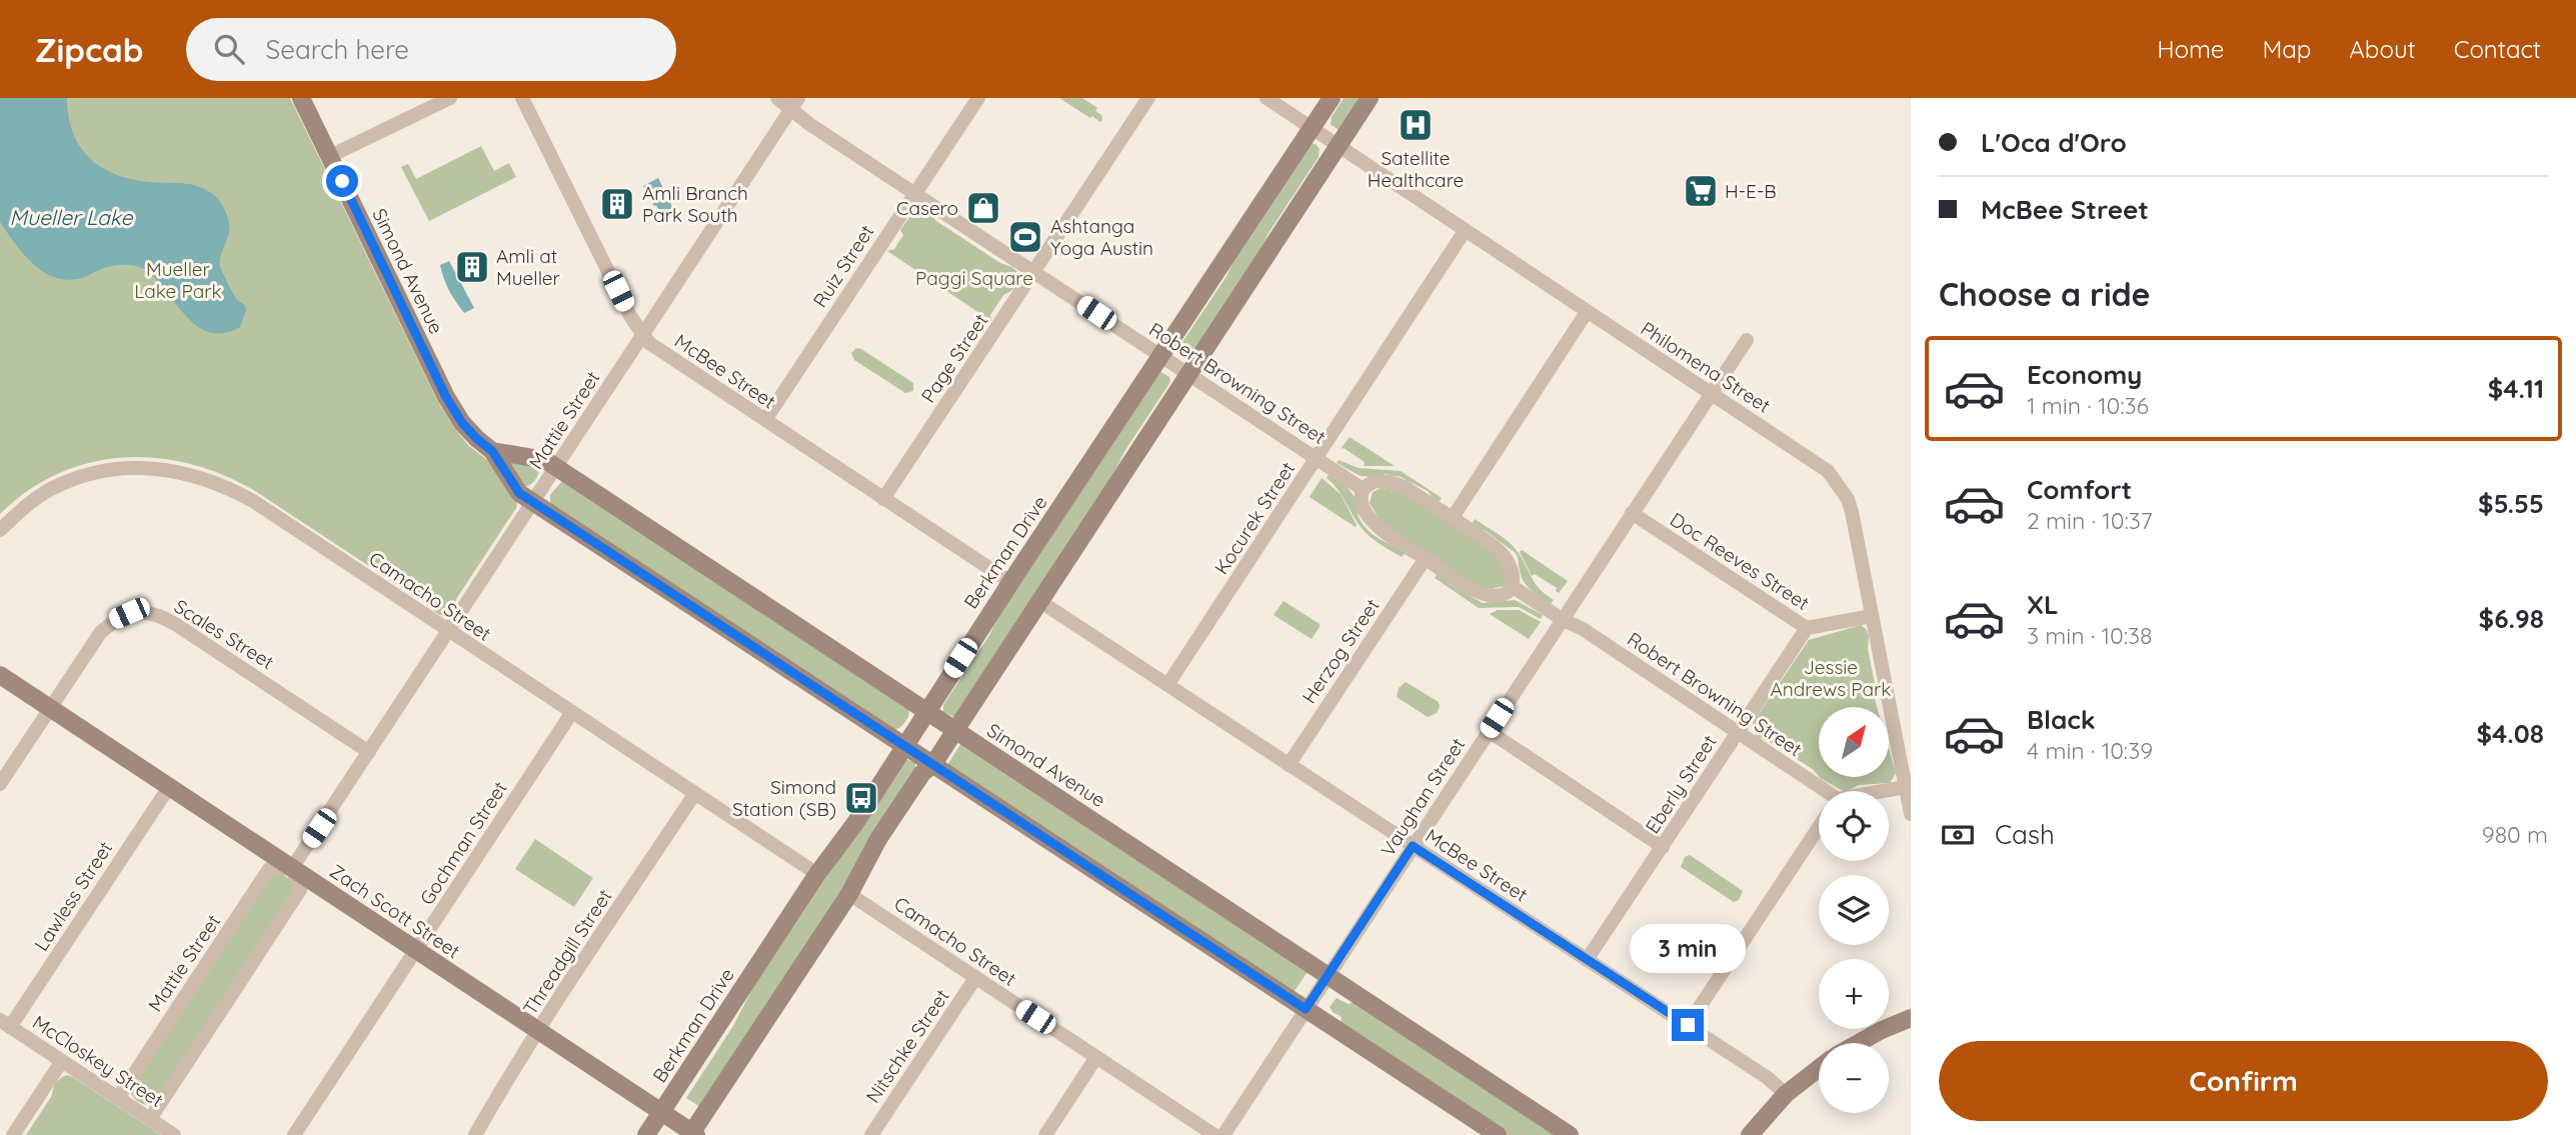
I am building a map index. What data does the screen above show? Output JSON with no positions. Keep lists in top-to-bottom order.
{
  "streets": {
    "street": [
      "Ruiz Street",
      "Simond Avenue",
      "Page Street",
      "Philomena Street",
      "McBee Street",
      "Robert Browning Street",
      "Mattie Street",
      "Kocurek Street",
      "Berkman Drive",
      "Doc Reeves Street",
      "Camacho Street",
      "Scales Street",
      "Herzog Street",
      "Eberly Street",
      "Vaughan Street",
      "Gochman Street",
      "Lawless Street",
      "Zach Scott Street",
      "Threadgill Street",
      "Nitschke Street",
      "McCloskey Street"
    ]
  },
  "crossings": [
    ["Ruiz Street", "McBee Street"],
    ["Ruiz Street", "Robert Browning Street"],
    ["Simond Avenue", "Mattie Street"],
    ["Simond Avenue", "Berkman Drive"],
    ["Simond Avenue", "Vaughan Street"],
    ["Page Street", "McBee Street"],
    ["Page Street", "Robert Browning Street"],
    ["Philomena Street", "Kocurek Street"],
    ["Philomena Street", "Berkman Drive"],
    ["Philomena Street", "Doc Reeves Street"],
    ["Philomena Street", "Vaughan Street"],
    ["McBee Street", "Mattie Street"],
    ["McBee Street", "Kocurek Street"],
    ["McBee Street", "Berkman Drive"],
    ["McBee Street", "Herzog Street"],
    ["McBee Street", "Eberly Street"],
    ["McBee Street", "Vaughan Street"],
    ["Robert Browning Street", "Mattie Street"],
    ["Robert Browning Street", "Kocurek Street"],
    ["Robert Browning Street", "Berkman Drive"],
    ["Robert Browning Street", "Eberly Street"],
    ["Robert Browning Street", "Vaughan Street"],
    ["Mattie Street", "Camacho Street"],
    ["Mattie Street", "Scales Street"],
    ["Mattie Street", "Zach Scott Street"],
    ["Mattie Street", "McCloskey Street"],
    ["Berkman Drive", "Camacho Street"],
    ["Berkman Drive", "Zach Scott Street"],
    ["Doc Reeves Street", "Eberly Street"],
    ["Doc Reeves Street", "Vaughan Street"],
    ["Camacho Street", "Gochman Street"],
    ["Camacho Street", "Threadgill Street"],
    ["Camacho Street", "Nitschke Street"],
    ["Scales Street", "Zach Scott Street"],
    ["Gochman Street", "Zach Scott Street"],
    ["Lawless Street", "Zach Scott Street"],
    ["Lawless Street", "McCloskey Street"],
    ["Zach Scott Street", "Threadgill Street"]
  ],
  "water": ["Mueller Lake"],
  "parks": ["Mueller Lake Park", "Paggi Square", "Jessie Andrews Park"],
  "places": {
    "hospital": ["Satellite Healthcare"],
    "supermarket": ["H-E-B"],
    "building": ["Amli Branch Park South", "Amli at Mueller"],
    "shop": ["Casero"],
    "sports": ["Ashtanga Yoga Austin"],
    "bus stop": ["Simond Station (SB)"]
  },
  "north": "top right",
  "page": {
    "header": "Zipcab",
    "search": "Search here",
    "nav": [
      "Home",
      "Map",
      "About",
      "Contact"
    ],
    "banner": ["L'Oca d'Oro", "McBee Street"],
    "heading": "Choose a ride",
    "list": [
      {
        "name": "Economy",
        "note": "1 min · 10:36",
        "value": "$4.11"
      },
      {
        "name": "Comfort",
        "note": "2 min · 10:37",
        "value": "$5.55"
      },
      {
        "name": "XL",
        "note": "3 min · 10:38",
        "value": "$6.98"
      },
      {
        "name": "Black",
        "note": "4 min · 10:39",
        "value": "$4.08"
      }
    ],
    "map_buttons": ["+", "−"],
    "pay": ["Cash", "980 m"],
    "bubble": "3 min",
    "buttons": "Confirm"
  }
}
